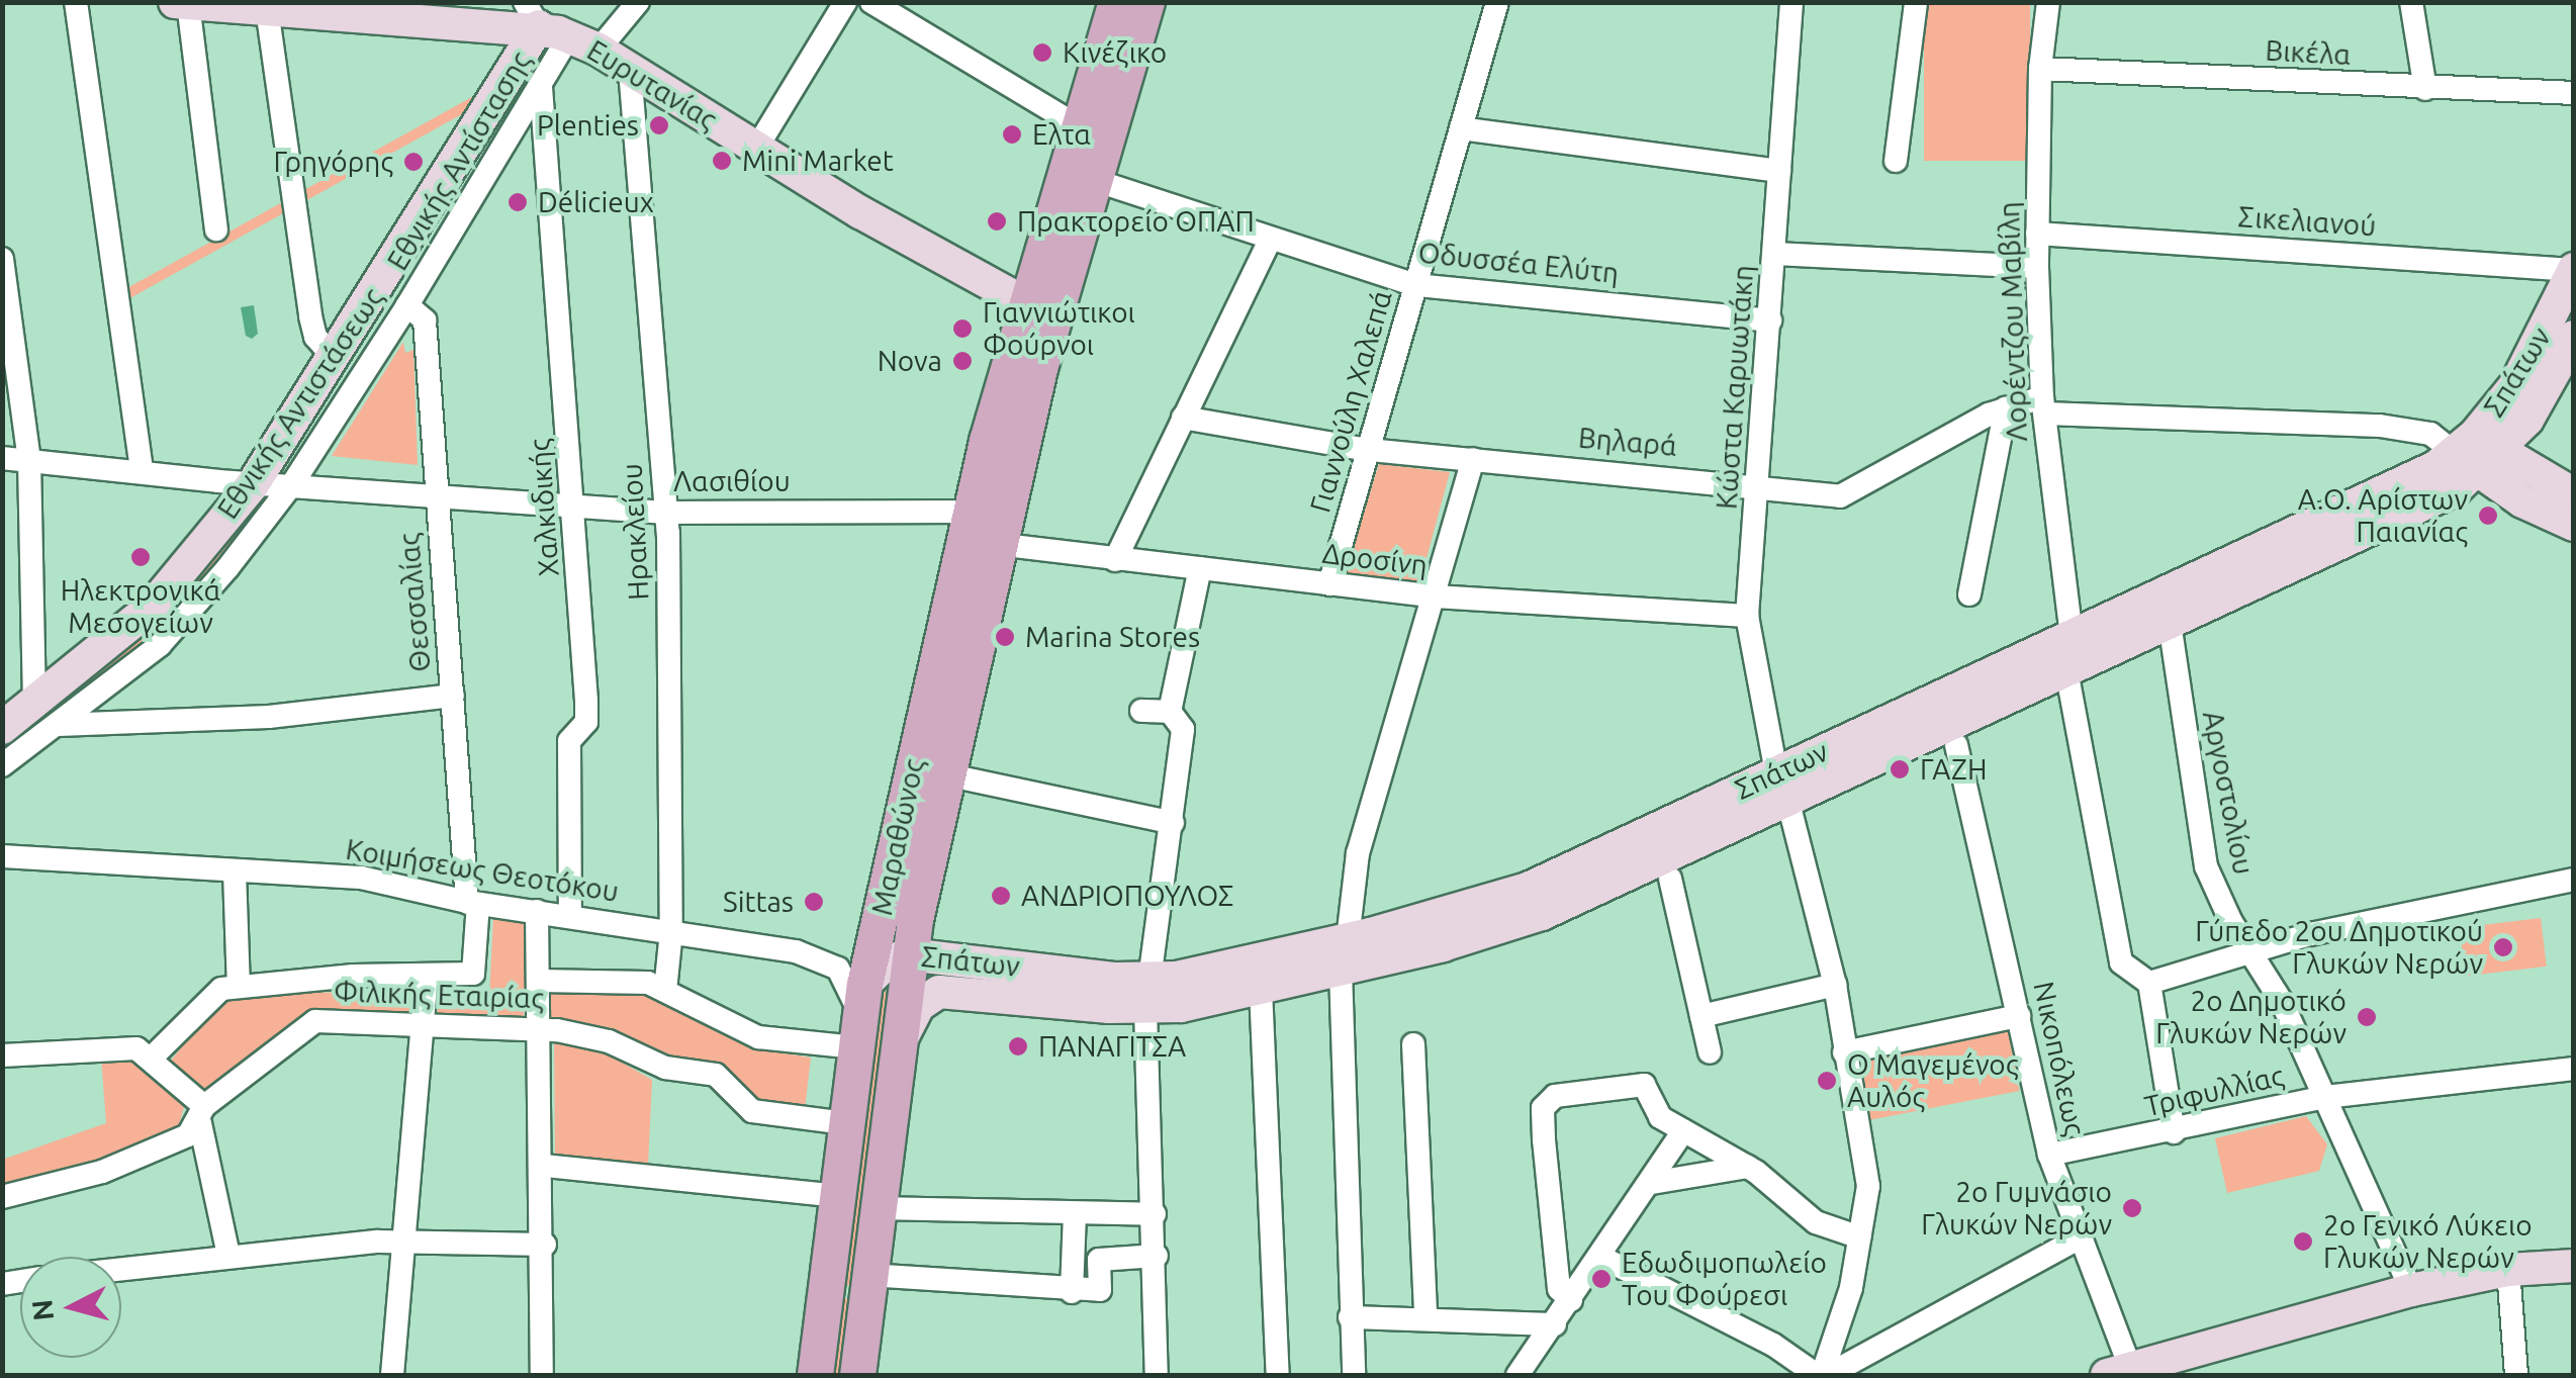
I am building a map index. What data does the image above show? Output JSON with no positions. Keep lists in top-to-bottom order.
{
  "streets": {
    "main road": [
      "Ευρυτανίας",
      "Σπάτων",
      "Εθνικής Αντιστάσεως",
      "Μαραθώνος"
    ],
    "street": [
      "Βικέλα",
      "Εθνικής Αντίστασης",
      "Σικελιανού",
      "Οδυσσέα Ελύτη",
      "Λορέντζου Μαβίλη",
      "Κώστα Καρυωτάκη",
      "Γιαννούλη Χαλεπά",
      "Βηλαρά",
      "Λασιθίου",
      "Χαλκιδικής",
      "Ηρακλείου",
      "Δροσίνη",
      "Θεσσαλίας",
      "Αργοστολίου",
      "Κοιμήσεως Θεοτόκου",
      "Φιλικής Εταιρίας",
      "Νικοπόλεως",
      "Τριφυλλίας"
    ]
  },
  "crossings": [
    ["Βικέλα", "Λορέντζου Μαβίλη"],
    ["Ευρυτανίας", "Εθνικής Αντίστασης"],
    ["Ευρυτανίας", "Εθνικής Αντιστάσεως"],
    ["Ευρυτανίας", "Ηρακλείου"],
    ["Ευρυτανίας", "Μαραθώνος"],
    ["Εθνικής Αντίστασης", "Εθνικής Αντιστάσεως"],
    ["Εθνικής Αντίστασης", "Λασιθίου"],
    ["Εθνικής Αντίστασης", "Χαλκιδικής"],
    ["Εθνικής Αντίστασης", "Θεσσαλίας"],
    ["Σικελιανού", "Λορέντζου Μαβίλη"],
    ["Σικελιανού", "Σπάτων"],
    ["Οδυσσέα Ελύτη", "Κώστα Καρυωτάκη"],
    ["Οδυσσέα Ελύτη", "Γιαννούλη Χαλεπά"],
    ["Οδυσσέα Ελύτη", "Μαραθώνος"],
    ["Λορέντζου Μαβίλη", "Σπάτων"],
    ["Λορέντζου Μαβίλη", "Βηλαρά"],
    ["Σπάτων", "Κώστα Καρυωτάκη"],
    ["Σπάτων", "Βηλαρά"],
    ["Σπάτων", "Αργοστολίου"],
    ["Σπάτων", "Μαραθώνος"],
    ["Σπάτων", "Κοιμήσεως Θεοτόκου"],
    ["Κώστα Καρυωτάκη", "Βηλαρά"],
    ["Κώστα Καρυωτάκη", "Δροσίνη"],
    ["Γιαννούλη Χαλεπά", "Βηλαρά"],
    ["Γιαννούλη Χαλεπά", "Δροσίνη"],
    ["Εθνικής Αντιστάσεως", "Λασιθίου"],
    ["Λασιθίου", "Χαλκιδικής"],
    ["Λασιθίου", "Ηρακλείου"],
    ["Λασιθίου", "Θεσσαλίας"],
    ["Λασιθίου", "Μαραθώνος"],
    ["Χαλκιδικής", "Κοιμήσεως Θεοτόκου"],
    ["Ηρακλείου", "Κοιμήσεως Θεοτόκου"],
    ["Ηρακλείου", "Φιλικής Εταιρίας"],
    ["Δροσίνη", "Μαραθώνος"],
    ["Θεσσαλίας", "Κοιμήσεως Θεοτόκου"],
    ["Αργοστολίου", "Τριφυλλίας"],
    ["Μαραθώνος", "Κοιμήσεως Θεοτόκου"],
    ["Μαραθώνος", "Φιλικής Εταιρίας"],
    ["Νικοπόλεως", "Τριφυλλίας"]
  ],
  "places": [
    "Κινέζικο",
    "Plenties",
    "Ελτα",
    "Mini Market",
    "Γρηγόρης",
    "Délicieux",
    "Πρακτορείο ΟΠΑΠ",
    "Γιαννιώτικοι Φούρνοι",
    "Nova",
    "Α.Ο. Αρίστων Παιανίας",
    "Ηλεκτρονικά Μεσογείων",
    "Marina Stores",
    "ΓΑΖΗ",
    "ΑΝΔΡΙΟΠΟΥΛΟΣ",
    "Sittas",
    "Γύπεδο 2ου Δημοτικού Γλυκών Νερών",
    "2ο Δημοτικό Γλυκών Νερών",
    "ΠΑΝΑΓΙΤΣΑ",
    "Ο Μαγεμένος Αυλός",
    "2ο Γυμνάσιο Γλυκών Νερών",
    "2ο Γενικό Λύκειο Γλυκών Νερών",
    "Εδωδιμοπωλείο Του Φούρεσι"
  ],
  "north": "left"
}
